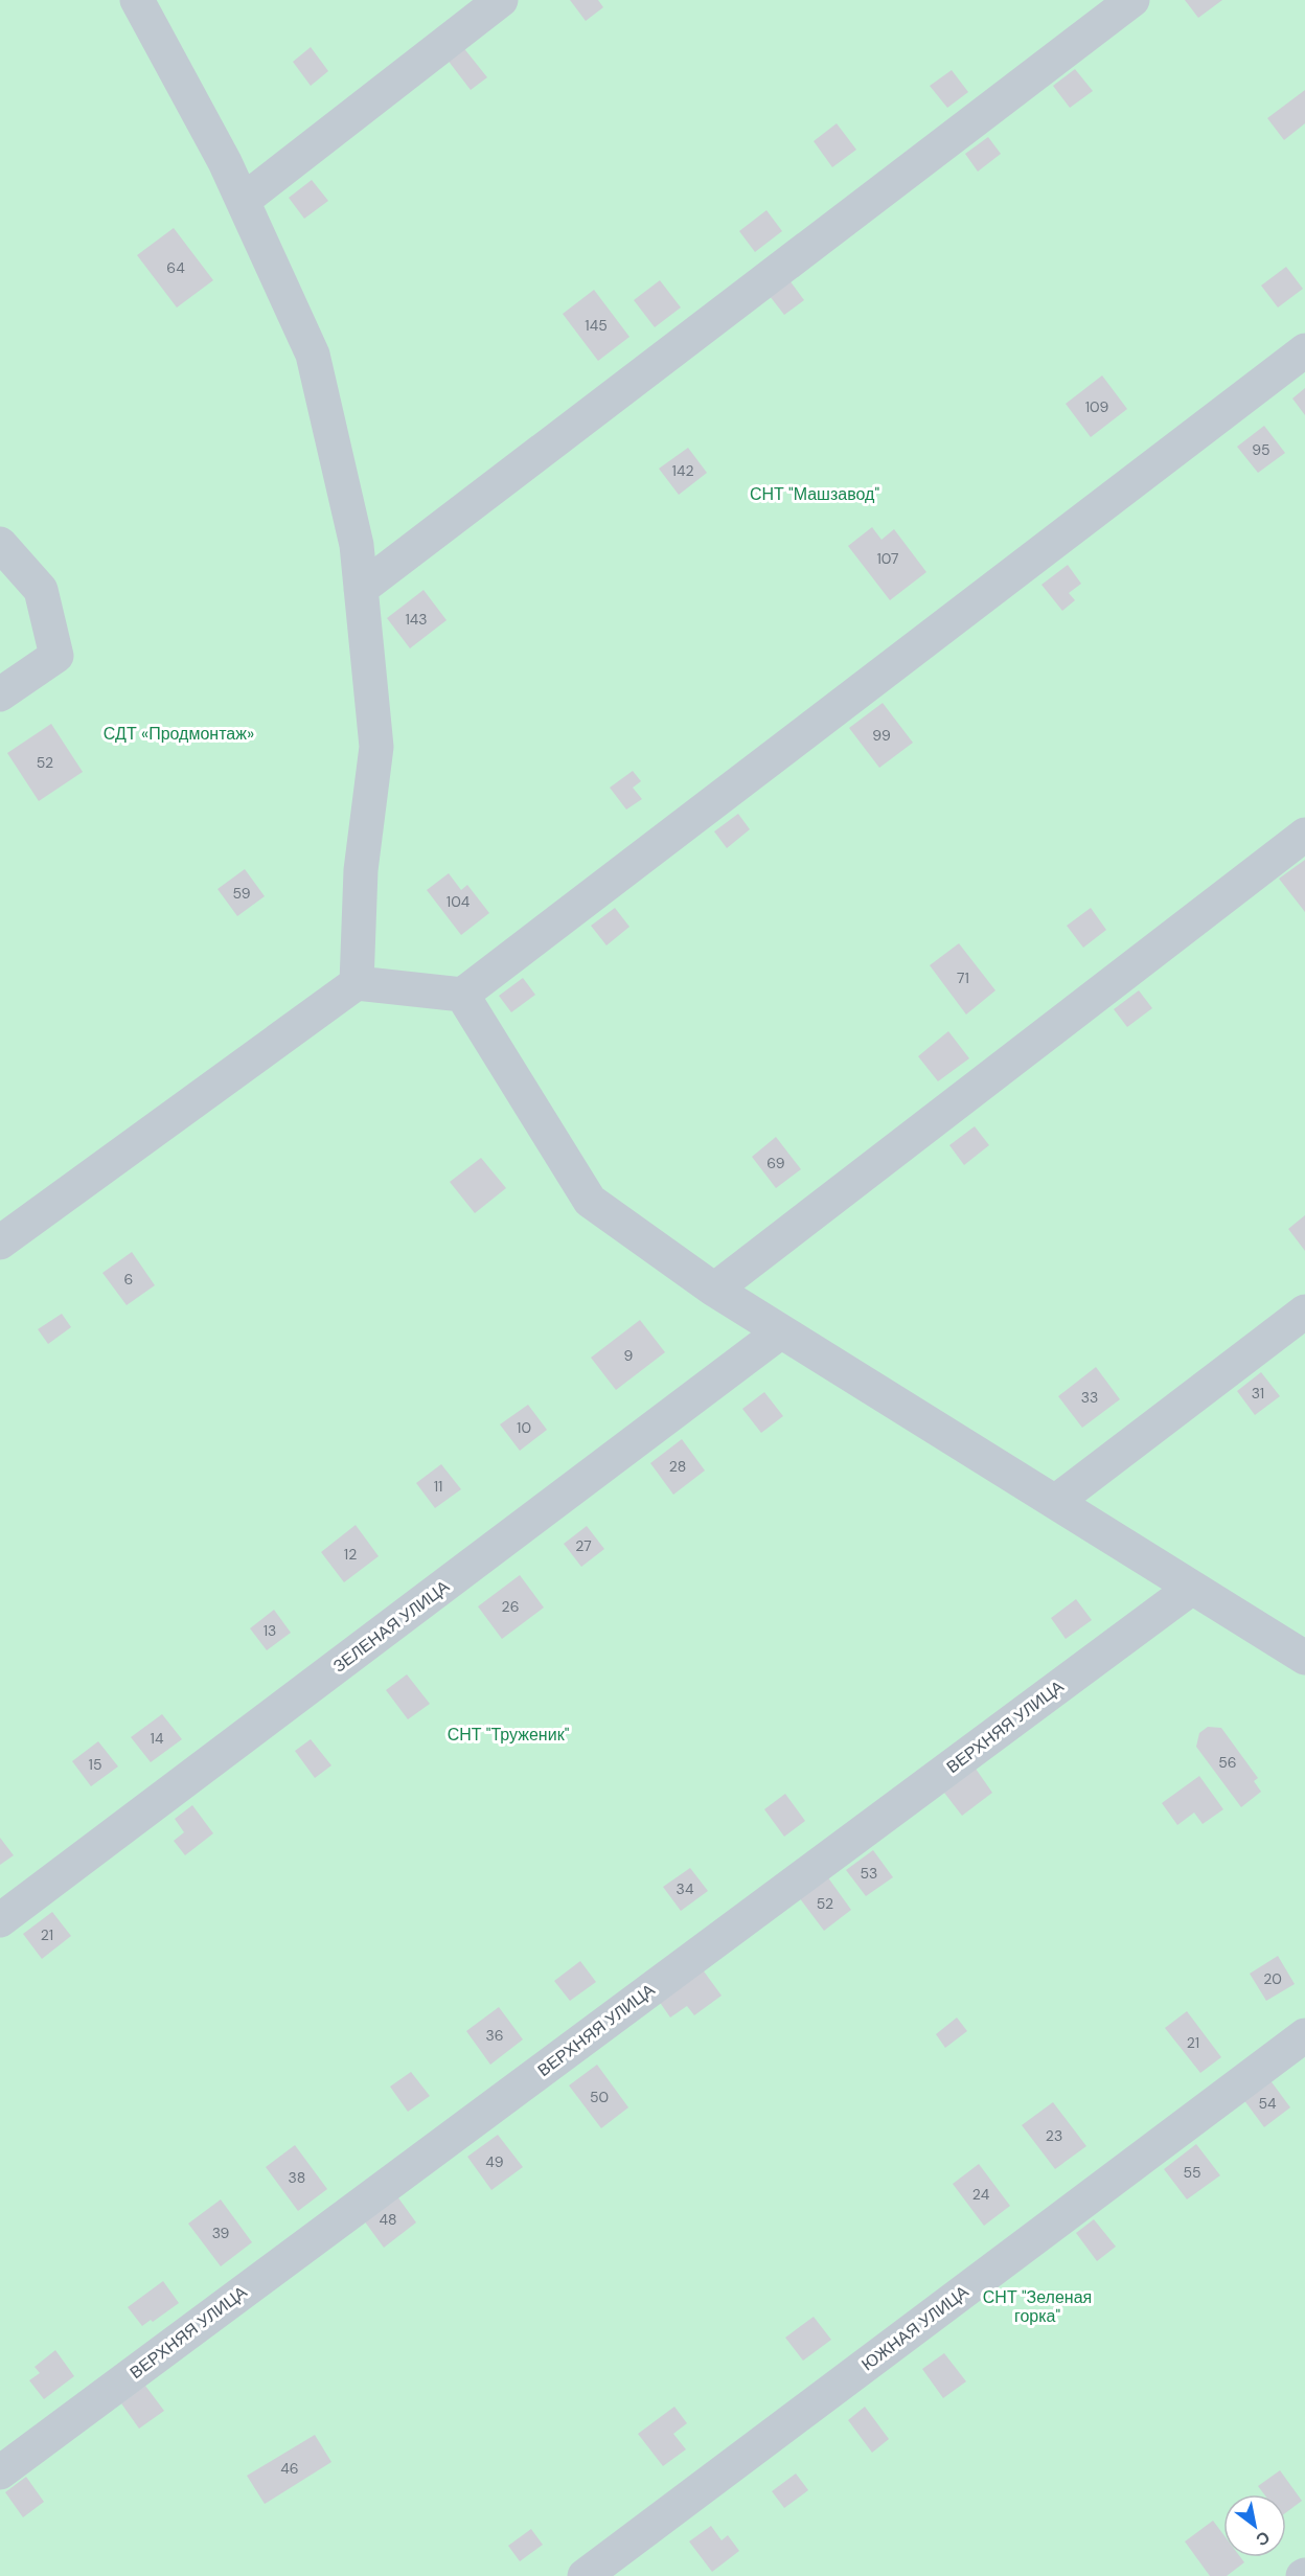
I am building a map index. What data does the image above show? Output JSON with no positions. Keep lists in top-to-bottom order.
{
  "streets": {
    "street": ["ЗЕЛЕНАЯ УЛИЦА", "ВЕРХНЯЯ УЛИЦА", "ЮЖНАЯ УЛИЦА"]
  },
  "parks": [
    "СНТ \"Машзавод\"",
    "СДТ «Продмонтаж»",
    "СНТ \"Труженик\"",
    "СНТ \"Зеленая горка\""
  ],
  "house_numbers": [
    "64",
    "145",
    "109",
    "95",
    "142",
    "107",
    "143",
    "99",
    "52",
    "59",
    "104",
    "71",
    "69",
    "6",
    "9",
    "31",
    "33",
    "10",
    "28",
    "11",
    "27",
    "12",
    "26",
    "13",
    "14",
    "56",
    "15",
    "53",
    "34",
    "52",
    "21",
    "20",
    "36",
    "21",
    "50",
    "54",
    "23",
    "49",
    "55",
    "38",
    "24",
    "48",
    "39",
    "46"
  ],
  "north": "bottom right"
}
